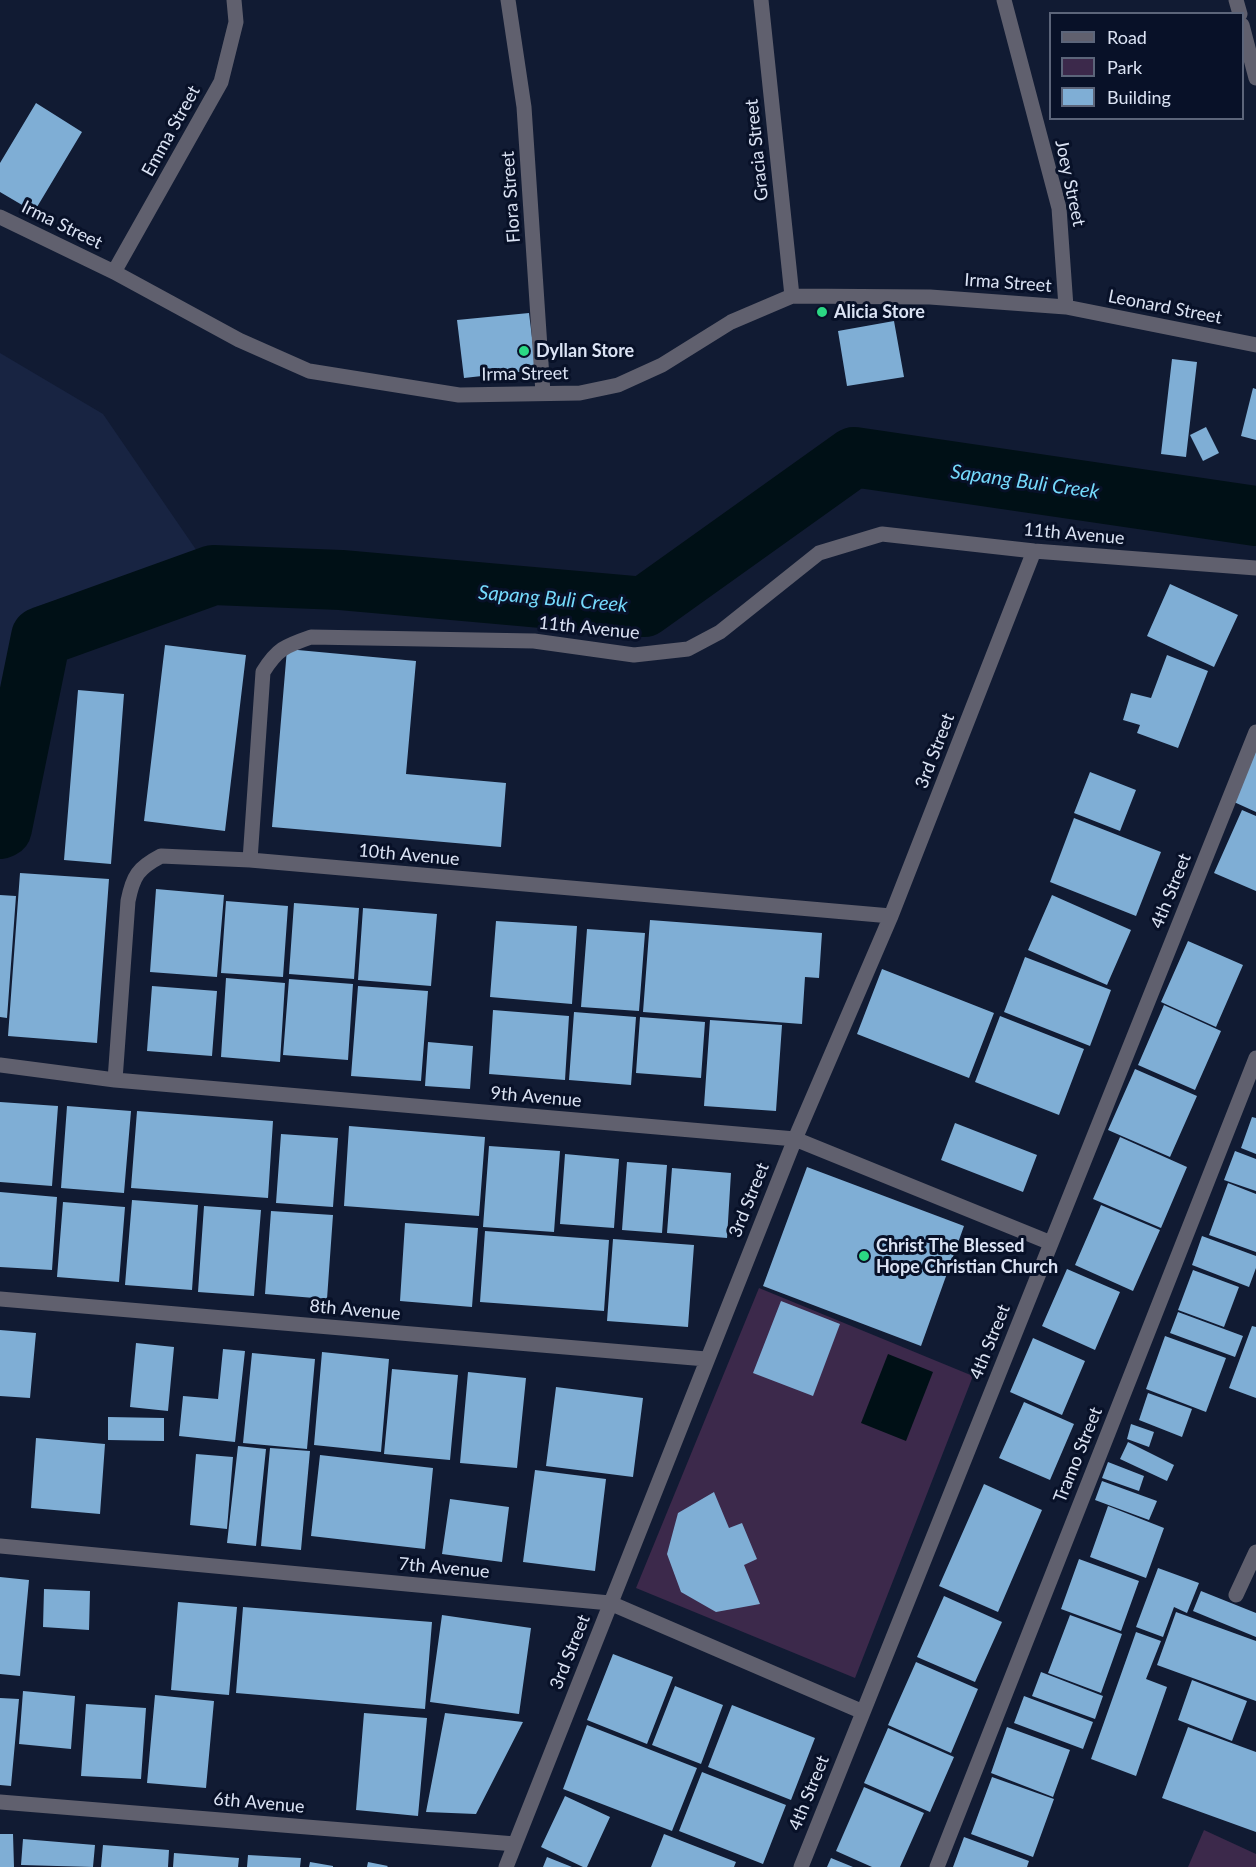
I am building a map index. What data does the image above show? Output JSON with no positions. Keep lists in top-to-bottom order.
{
  "streets": {
    "street": [
      "Emma Street",
      "Gracia Street",
      "Joey Street",
      "Flora Street",
      "Irma Street",
      "Leonard Street",
      "11th Avenue",
      "3rd Street",
      "10th Avenue",
      "4th Street",
      "9th Avenue",
      "8th Avenue",
      "Tramo Street",
      "7th Avenue",
      "6th Avenue"
    ]
  },
  "crossings": [
    ["Emma Street", "Irma Street"],
    ["Gracia Street", "Irma Street"],
    ["Joey Street", "Irma Street"],
    ["Joey Street", "Leonard Street"],
    ["Flora Street", "Irma Street"],
    ["Irma Street", "Leonard Street"],
    ["11th Avenue", "3rd Street"],
    ["11th Avenue", "10th Avenue"],
    ["3rd Street", "10th Avenue"],
    ["3rd Street", "9th Avenue"],
    ["3rd Street", "8th Avenue"],
    ["3rd Street", "7th Avenue"],
    ["3rd Street", "6th Avenue"],
    ["10th Avenue", "9th Avenue"],
    ["4th Street", "9th Avenue"],
    ["4th Street", "7th Avenue"]
  ],
  "water": ["Sapang Buli Creek"],
  "places": ["Alicia Store", "Dyllan Store", "Christ The Blessed Hope Christian Church"],
  "legend": ["Road", "Park", "Building"]
}
